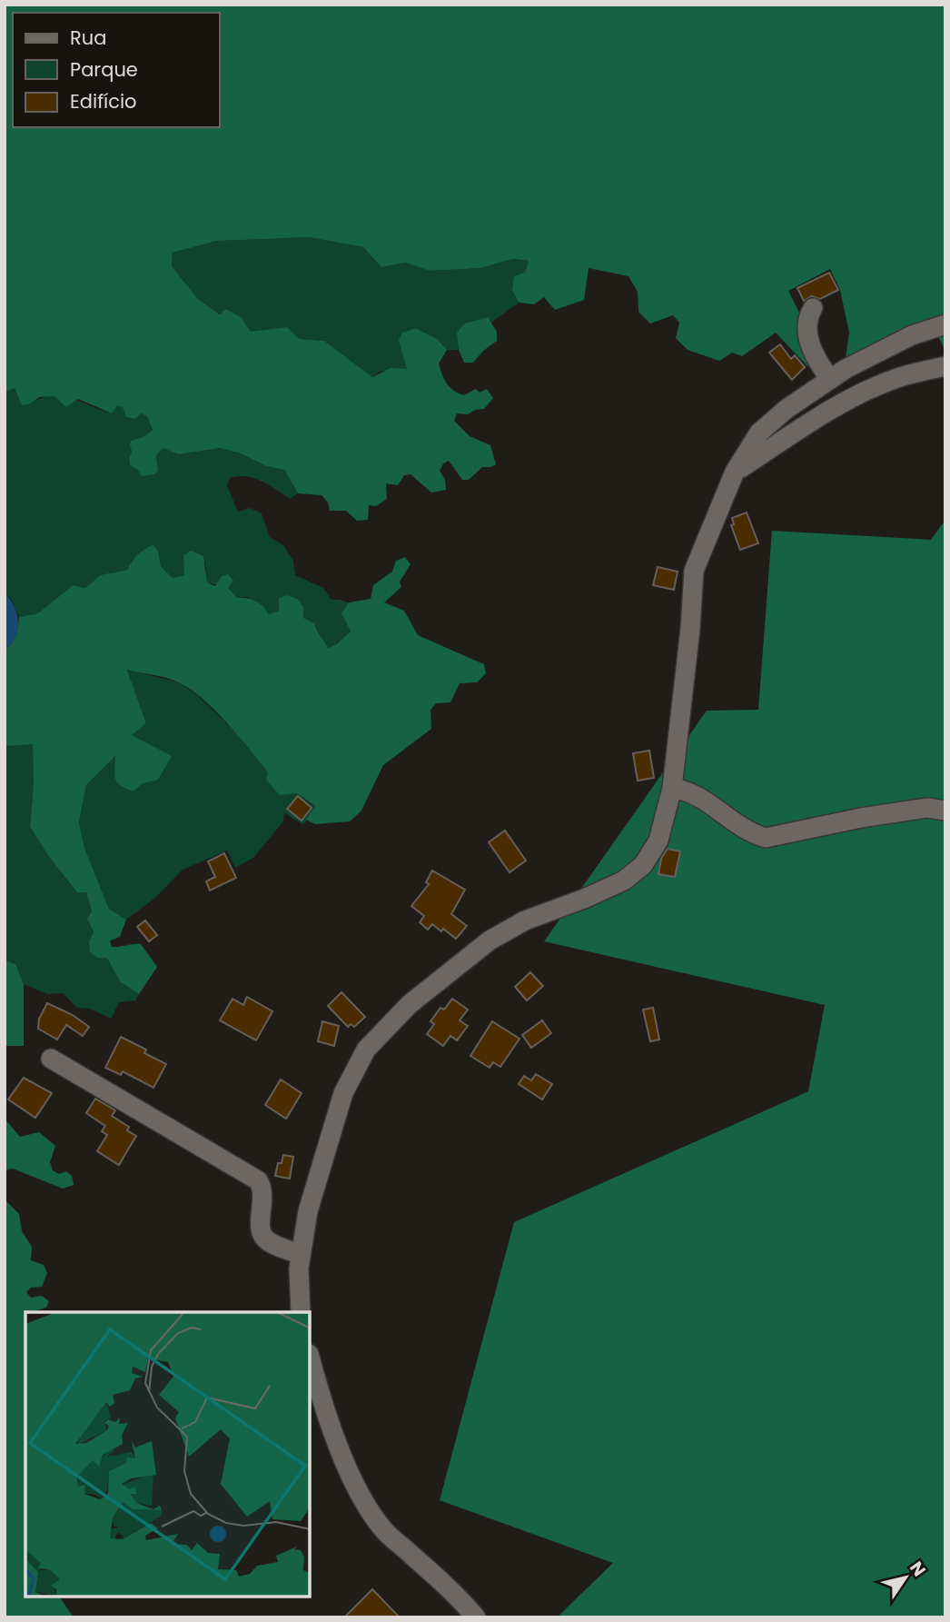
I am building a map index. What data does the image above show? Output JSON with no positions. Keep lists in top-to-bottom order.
{
  "legend": ["Rua", "Parque", "Edifício"],
  "north": "top right"
}
